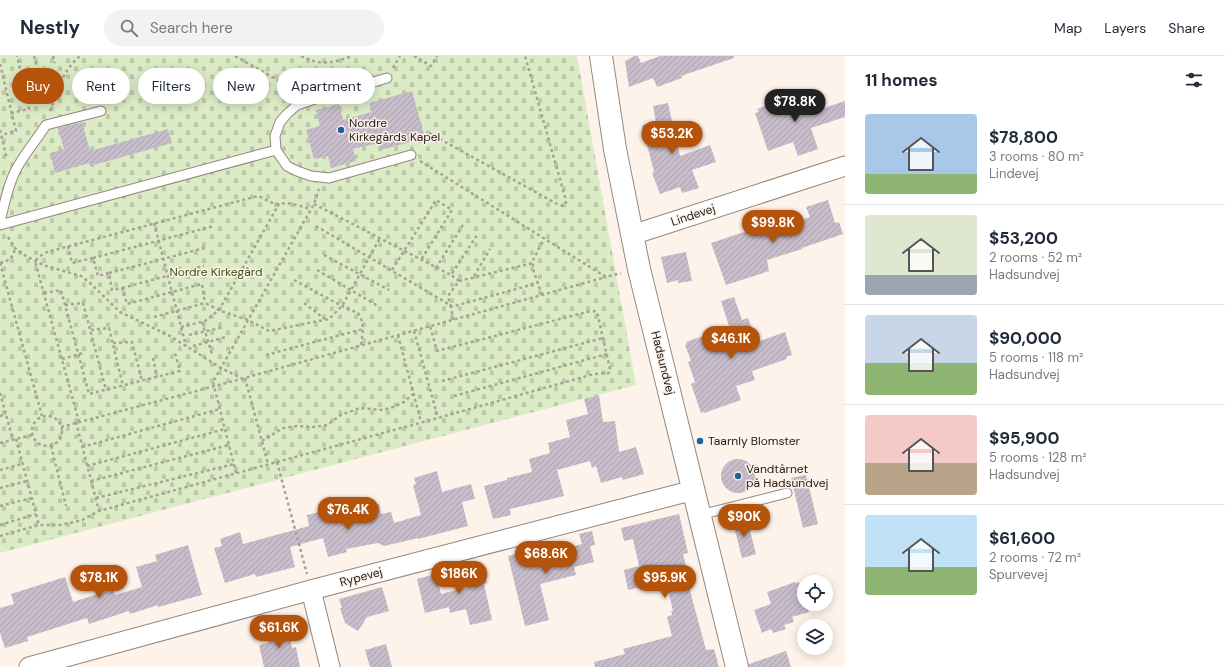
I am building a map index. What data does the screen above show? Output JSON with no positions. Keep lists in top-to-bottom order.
{
  "streets": {
    "street": ["Lindevej", "Hadsundvej", "Rypevej"]
  },
  "crossings": [
    ["Lindevej", "Hadsundvej"],
    ["Hadsundvej", "Rypevej"]
  ],
  "parks": ["Nordre Kirkegård"],
  "places": ["Nordre Kirkegårds Kapel", "Taarnly Blomster", "Vandtårnet på Hadsundvej"],
  "page": {
    "header": "Nestly",
    "search": "Search here",
    "nav": ["Map", "Layers", "Share"],
    "heading": "11 homes",
    "chip": [
      "Buy",
      "Rent",
      "Filters",
      "New",
      "Apartment"
    ],
    "price": [
      "$78.8K",
      "$53.2K",
      "$99.8K",
      "$46.1K",
      "$76.4K",
      "$90K",
      "$68.6K",
      "$186K",
      "$78.1K",
      "$95.9K",
      "$61.6K"
    ],
    "list": [
      {
        "name": "$78,800",
        "note": "3 rooms · 80 m² · Lindevej"
      },
      {
        "name": "$53,200",
        "note": "2 rooms · 52 m² · Hadsundvej"
      },
      {
        "name": "$90,000",
        "note": "5 rooms · 118 m² · Hadsundvej"
      },
      {
        "name": "$95,900",
        "note": "5 rooms · 128 m² · Hadsundvej"
      },
      {
        "name": "$61,600",
        "note": "2 rooms · 72 m² · Spurvevej"
      }
    ]
  }
}
